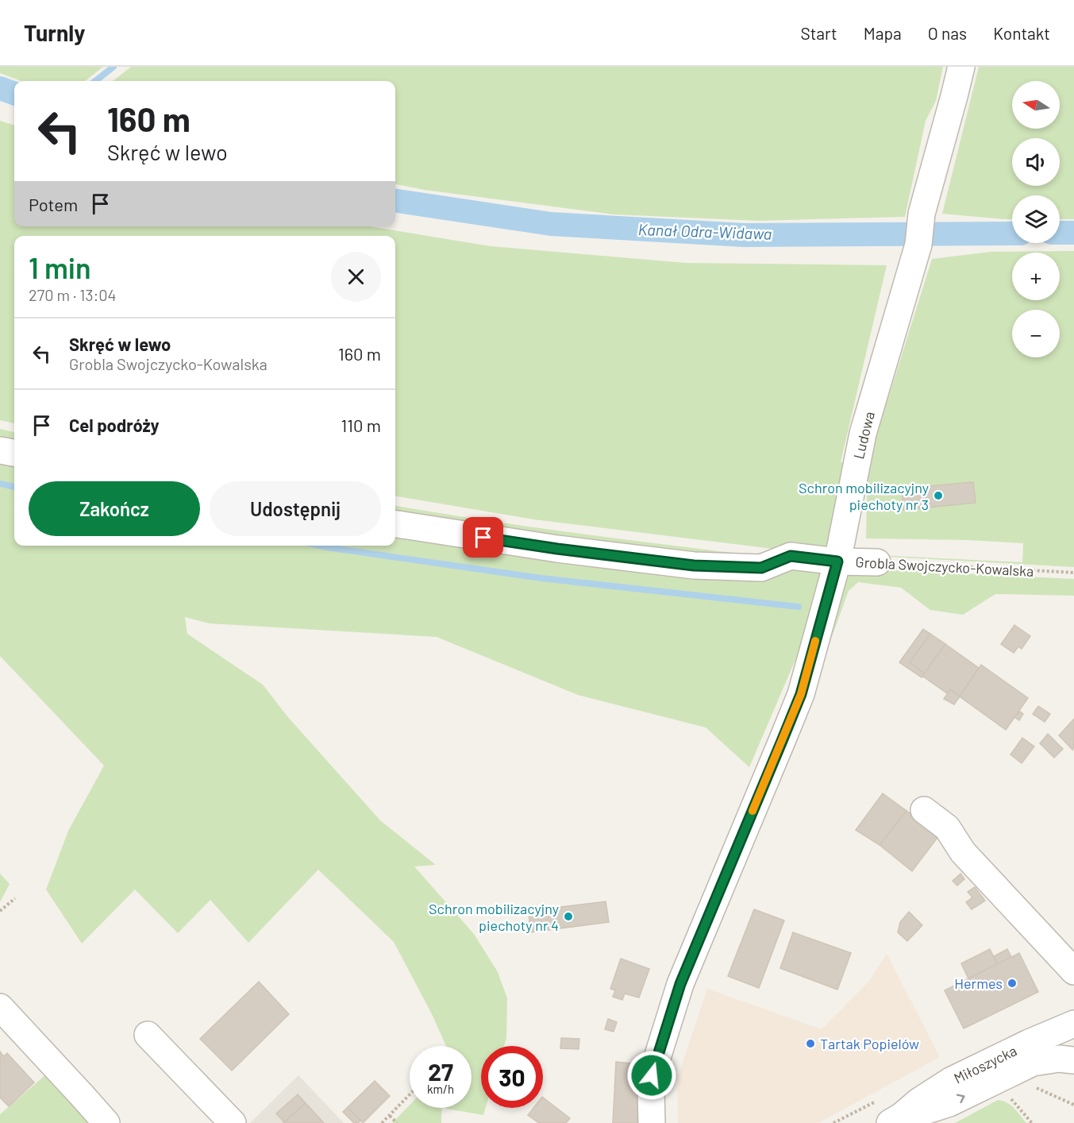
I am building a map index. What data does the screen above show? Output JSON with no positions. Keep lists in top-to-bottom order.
{
  "streets": {
    "street": ["Ludowa", "Grobla Swojczycko-Kowalska", "Miłoszycka"]
  },
  "crossings": [
    ["Ludowa", "Grobla Swojczycko-Kowalska"]
  ],
  "water": ["Kanał Odra-Widawa"],
  "places": [
    "Schron mobilizacyjny piechoty nr 3",
    "Schron mobilizacyjny piechoty nr 4",
    "Hermes",
    "Tartak Popielów"
  ],
  "north": "left",
  "page": {
    "header": "Turnly",
    "nav": [
      "Start",
      "Mapa",
      "O nas",
      "Kontakt"
    ],
    "map_buttons": ["+", "−"],
    "turn": ["160 m", "Skręć w lewo"],
    "then": "Potem",
    "heading": ["1 min", "270 m · 13:04"],
    "list": [
      {
        "name": "Skręć w lewo",
        "note": "Grobla Swojczycko-Kowalska",
        "value": "160 m"
      },
      {
        "name": "Cel podróży",
        "value": "110 m"
      }
    ],
    "buttons": ["Zakończ", "Udostępnij"],
    "speed": "27 km/h",
    "limit": "30"
  }
}
